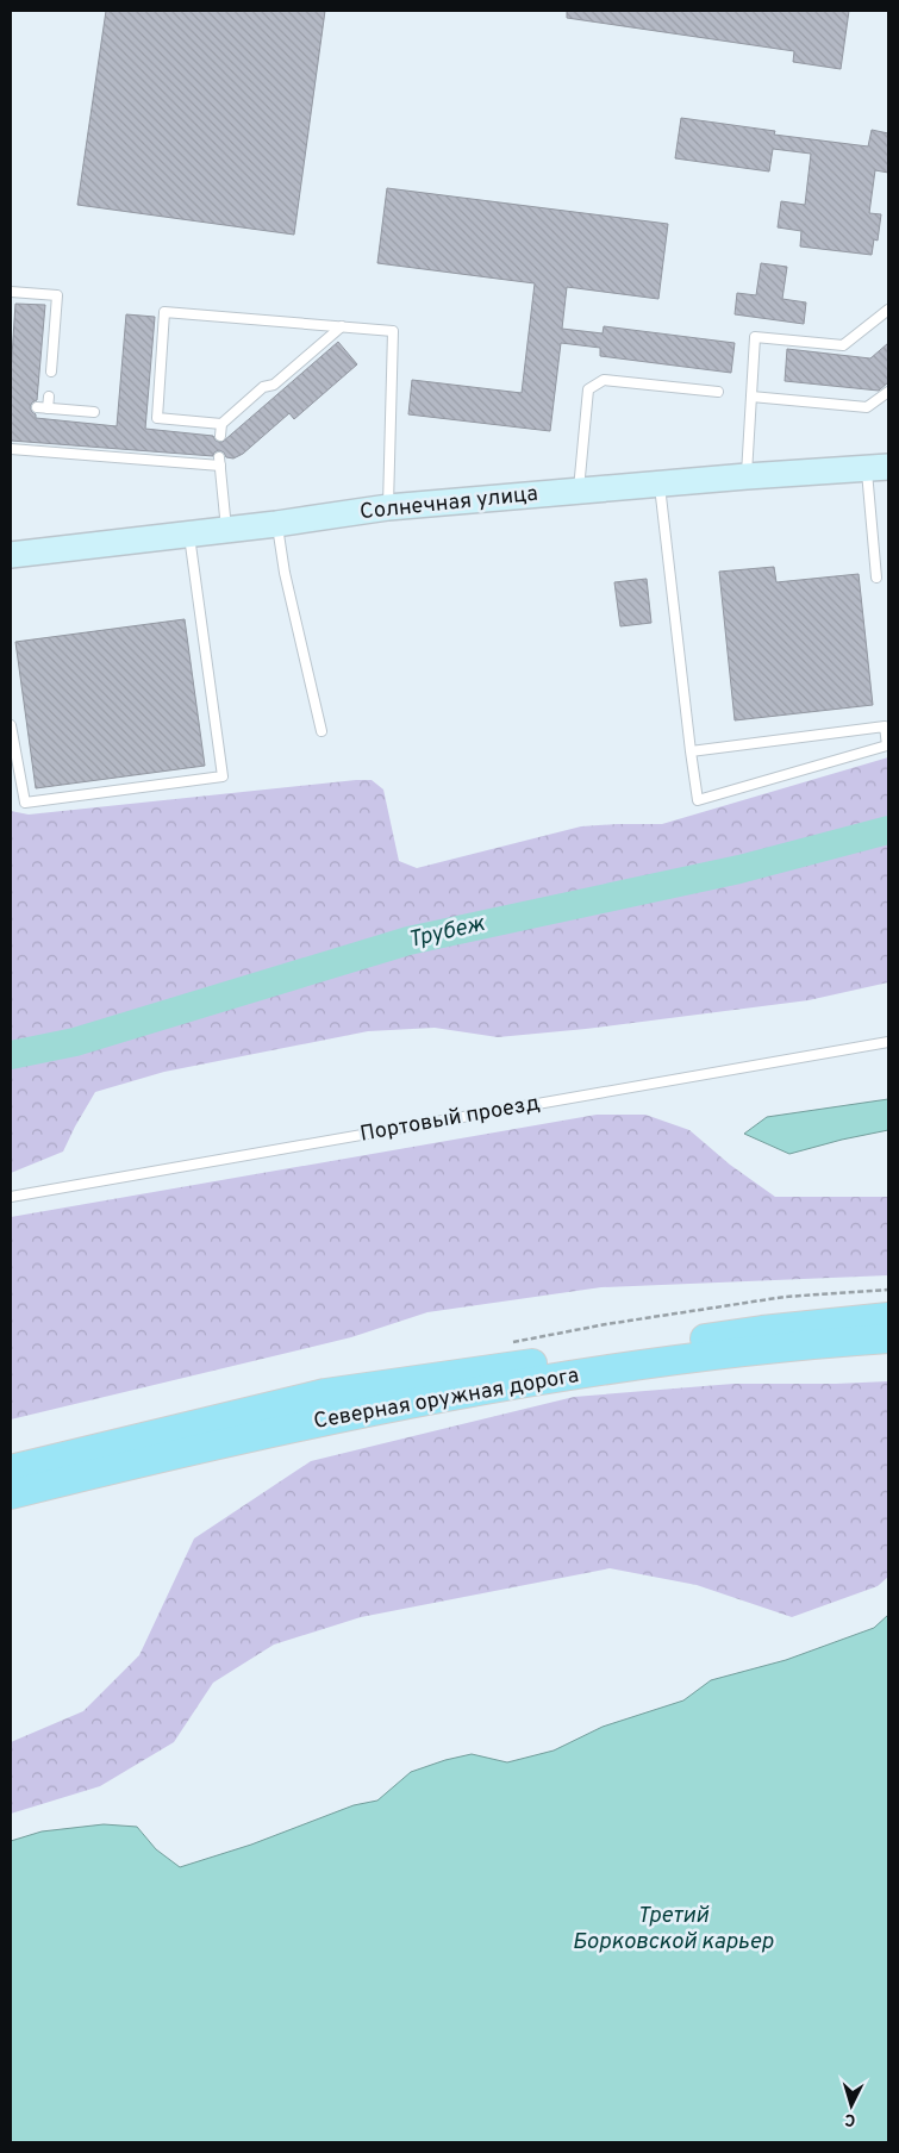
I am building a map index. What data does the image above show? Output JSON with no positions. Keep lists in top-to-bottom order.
{
  "streets": {
    "main road": ["Солнечная улица", "Северная оружная дорога"],
    "lane": ["Портовый проезд"]
  },
  "water": ["Трубеж", "Третий Борковской карьер"],
  "north": "bottom"
}
